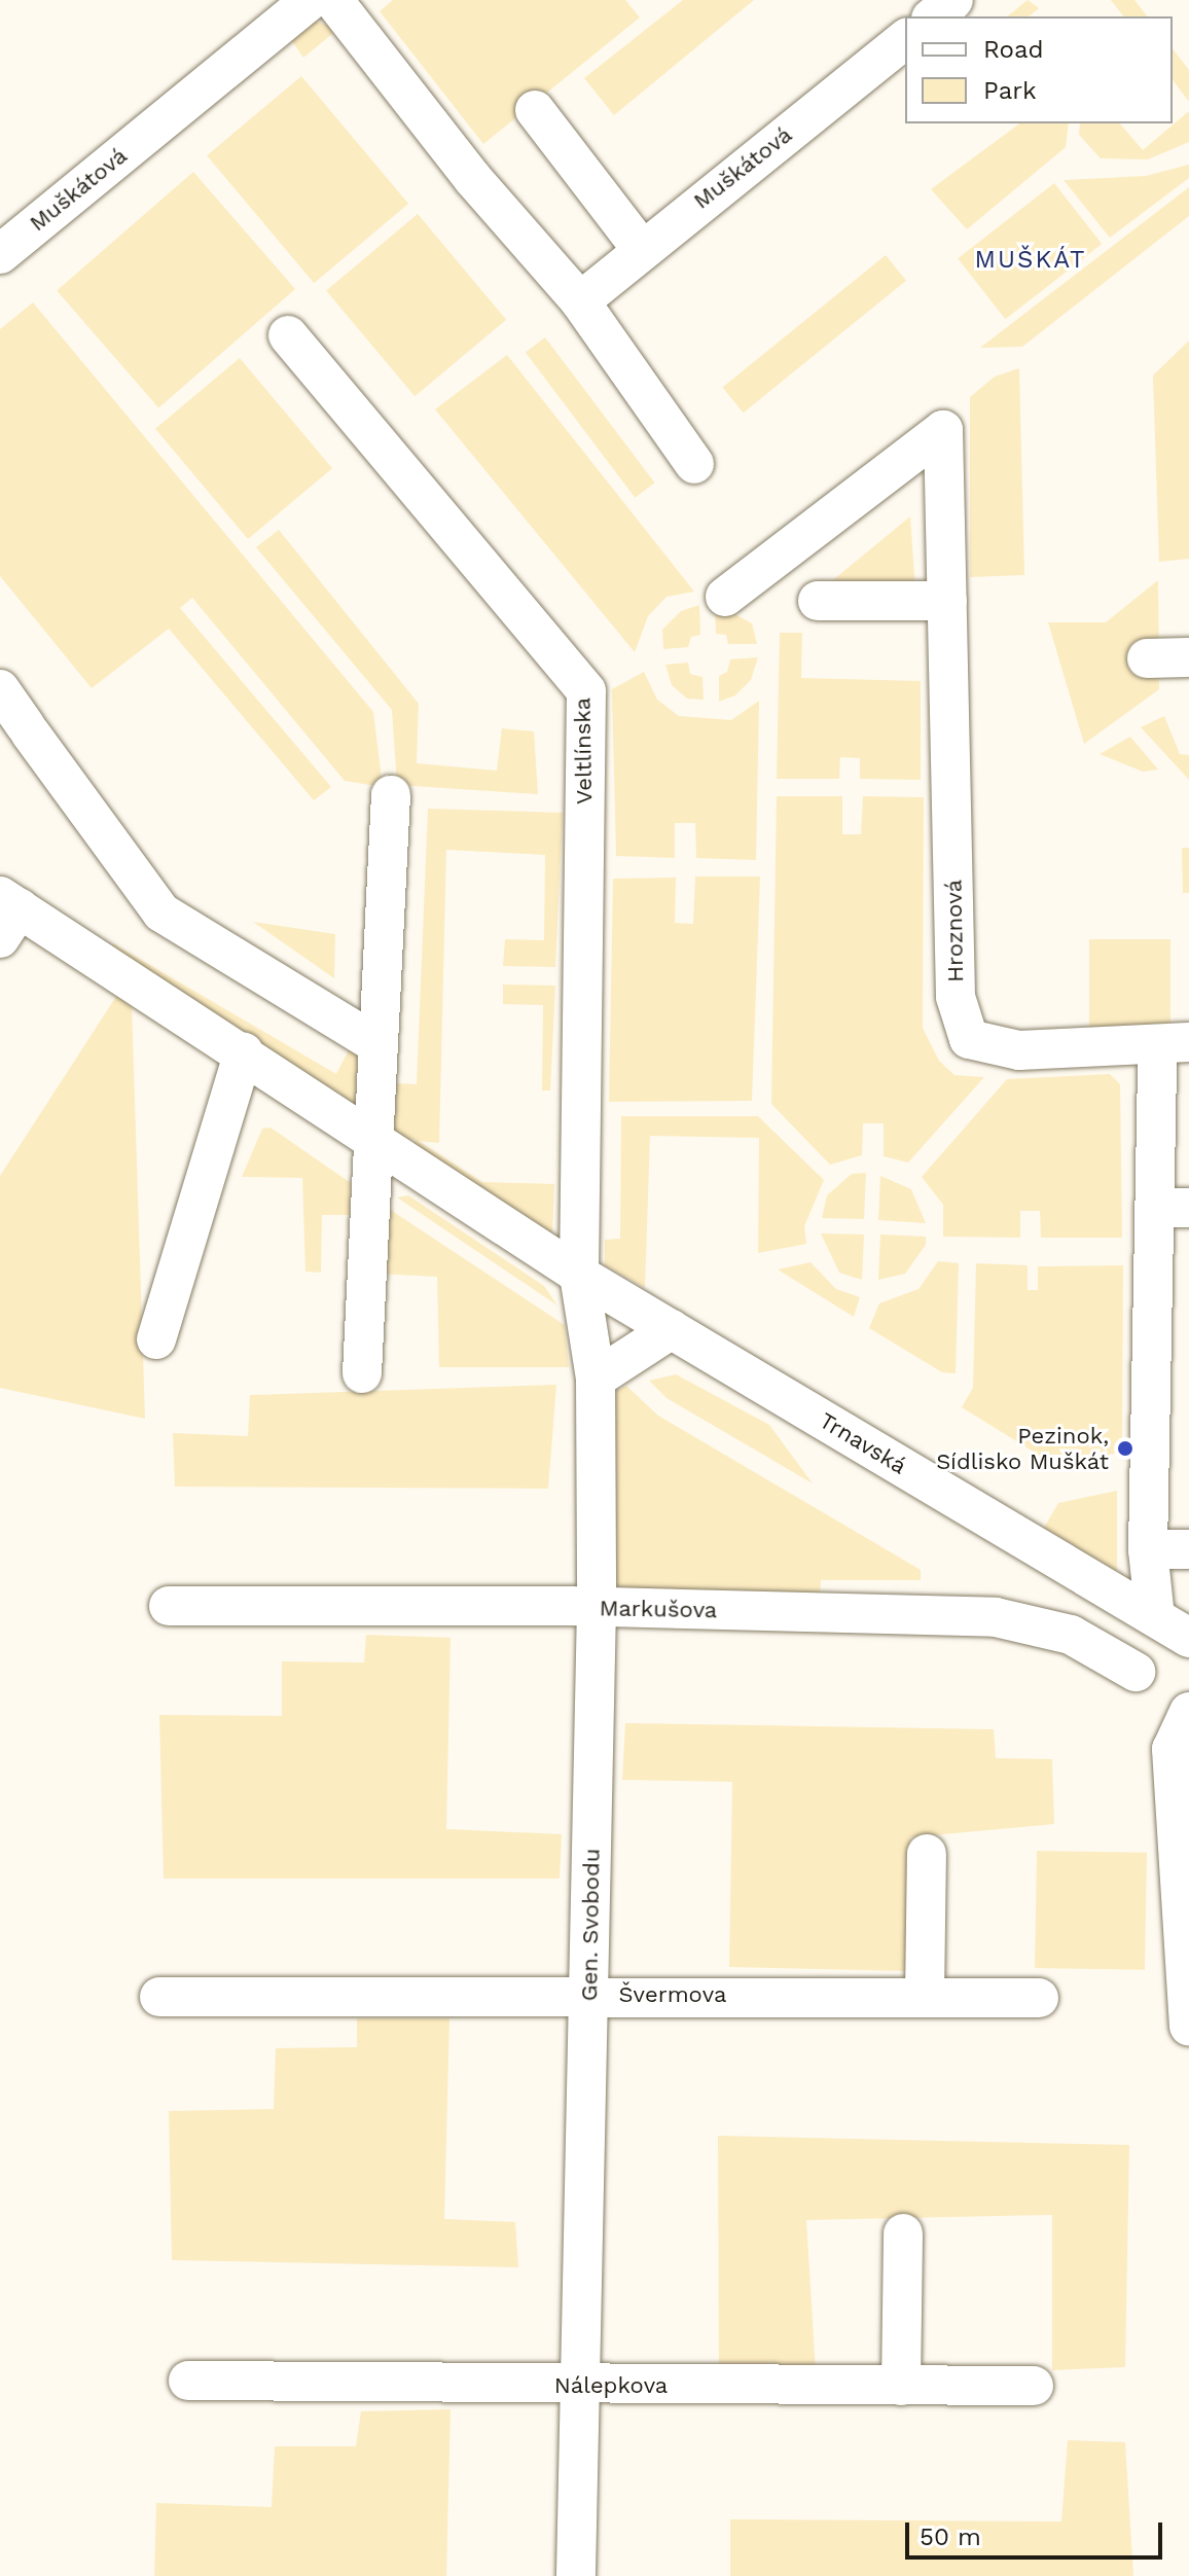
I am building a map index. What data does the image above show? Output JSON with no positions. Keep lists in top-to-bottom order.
{
  "streets": {
    "street": [
      "Muškátová",
      "Veltlínska",
      "Hroznová",
      "Trnavská",
      "Markušova",
      "Gen. Svobodu",
      "Švermova",
      "Nálepkova"
    ]
  },
  "crossings": [
    ["Veltlínska", "Trnavská"],
    ["Veltlínska", "Gen. Svobodu"],
    ["Hroznová", "Trnavská"],
    ["Trnavská", "Gen. Svobodu"],
    ["Markušova", "Gen. Svobodu"],
    ["Gen. Svobodu", "Švermova"],
    ["Gen. Svobodu", "Nálepkova"]
  ],
  "districts": ["MUŠKÁT"],
  "places": ["Pezinok, Sídlisko Muškát"],
  "legend": ["Road", "Park"],
  "scale_bar": "50 m"
}
